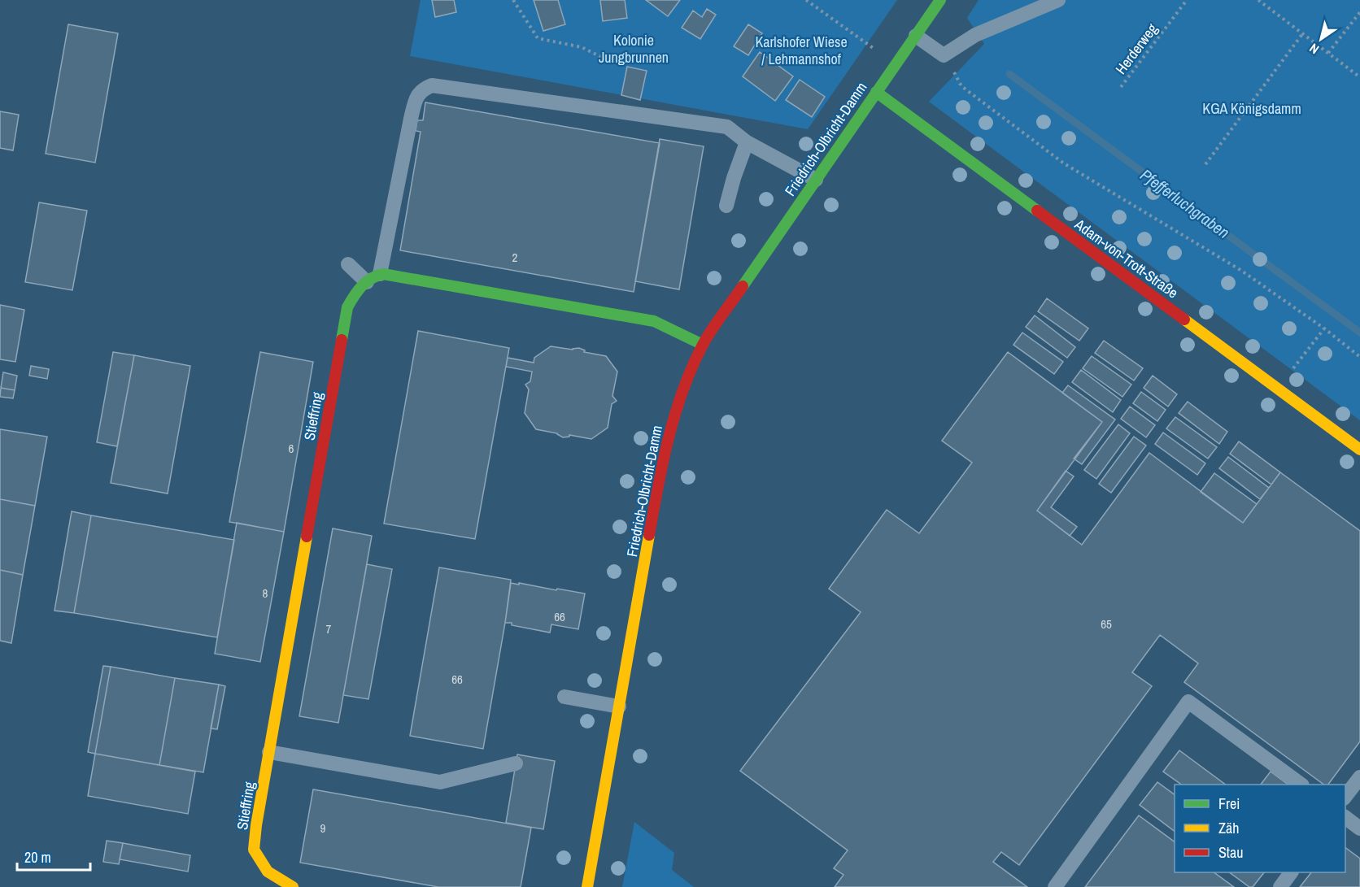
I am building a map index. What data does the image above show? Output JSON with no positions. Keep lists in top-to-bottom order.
{
  "streets": {
    "street": ["Friedrich-Olbricht-Damm", "Adam-von-Trott-Straße", "Stieffring"],
    "path": ["Herderweg"]
  },
  "crossings": [
    ["Friedrich-Olbricht-Damm", "Adam-von-Trott-Straße"]
  ],
  "water": ["Pfefferluchgraben"],
  "parks": ["Kolonie Jungbrunnen", "Karlshofer Wiese / Lehmannshof", "KGA Königsdamm"],
  "house_numbers": [
    "2",
    "6",
    "8",
    "66",
    "65",
    "7",
    "66",
    "9"
  ],
  "legend": ["Frei", "Zäh", "Stau"],
  "scale_bar": "20 m",
  "north": "bottom left"
}
